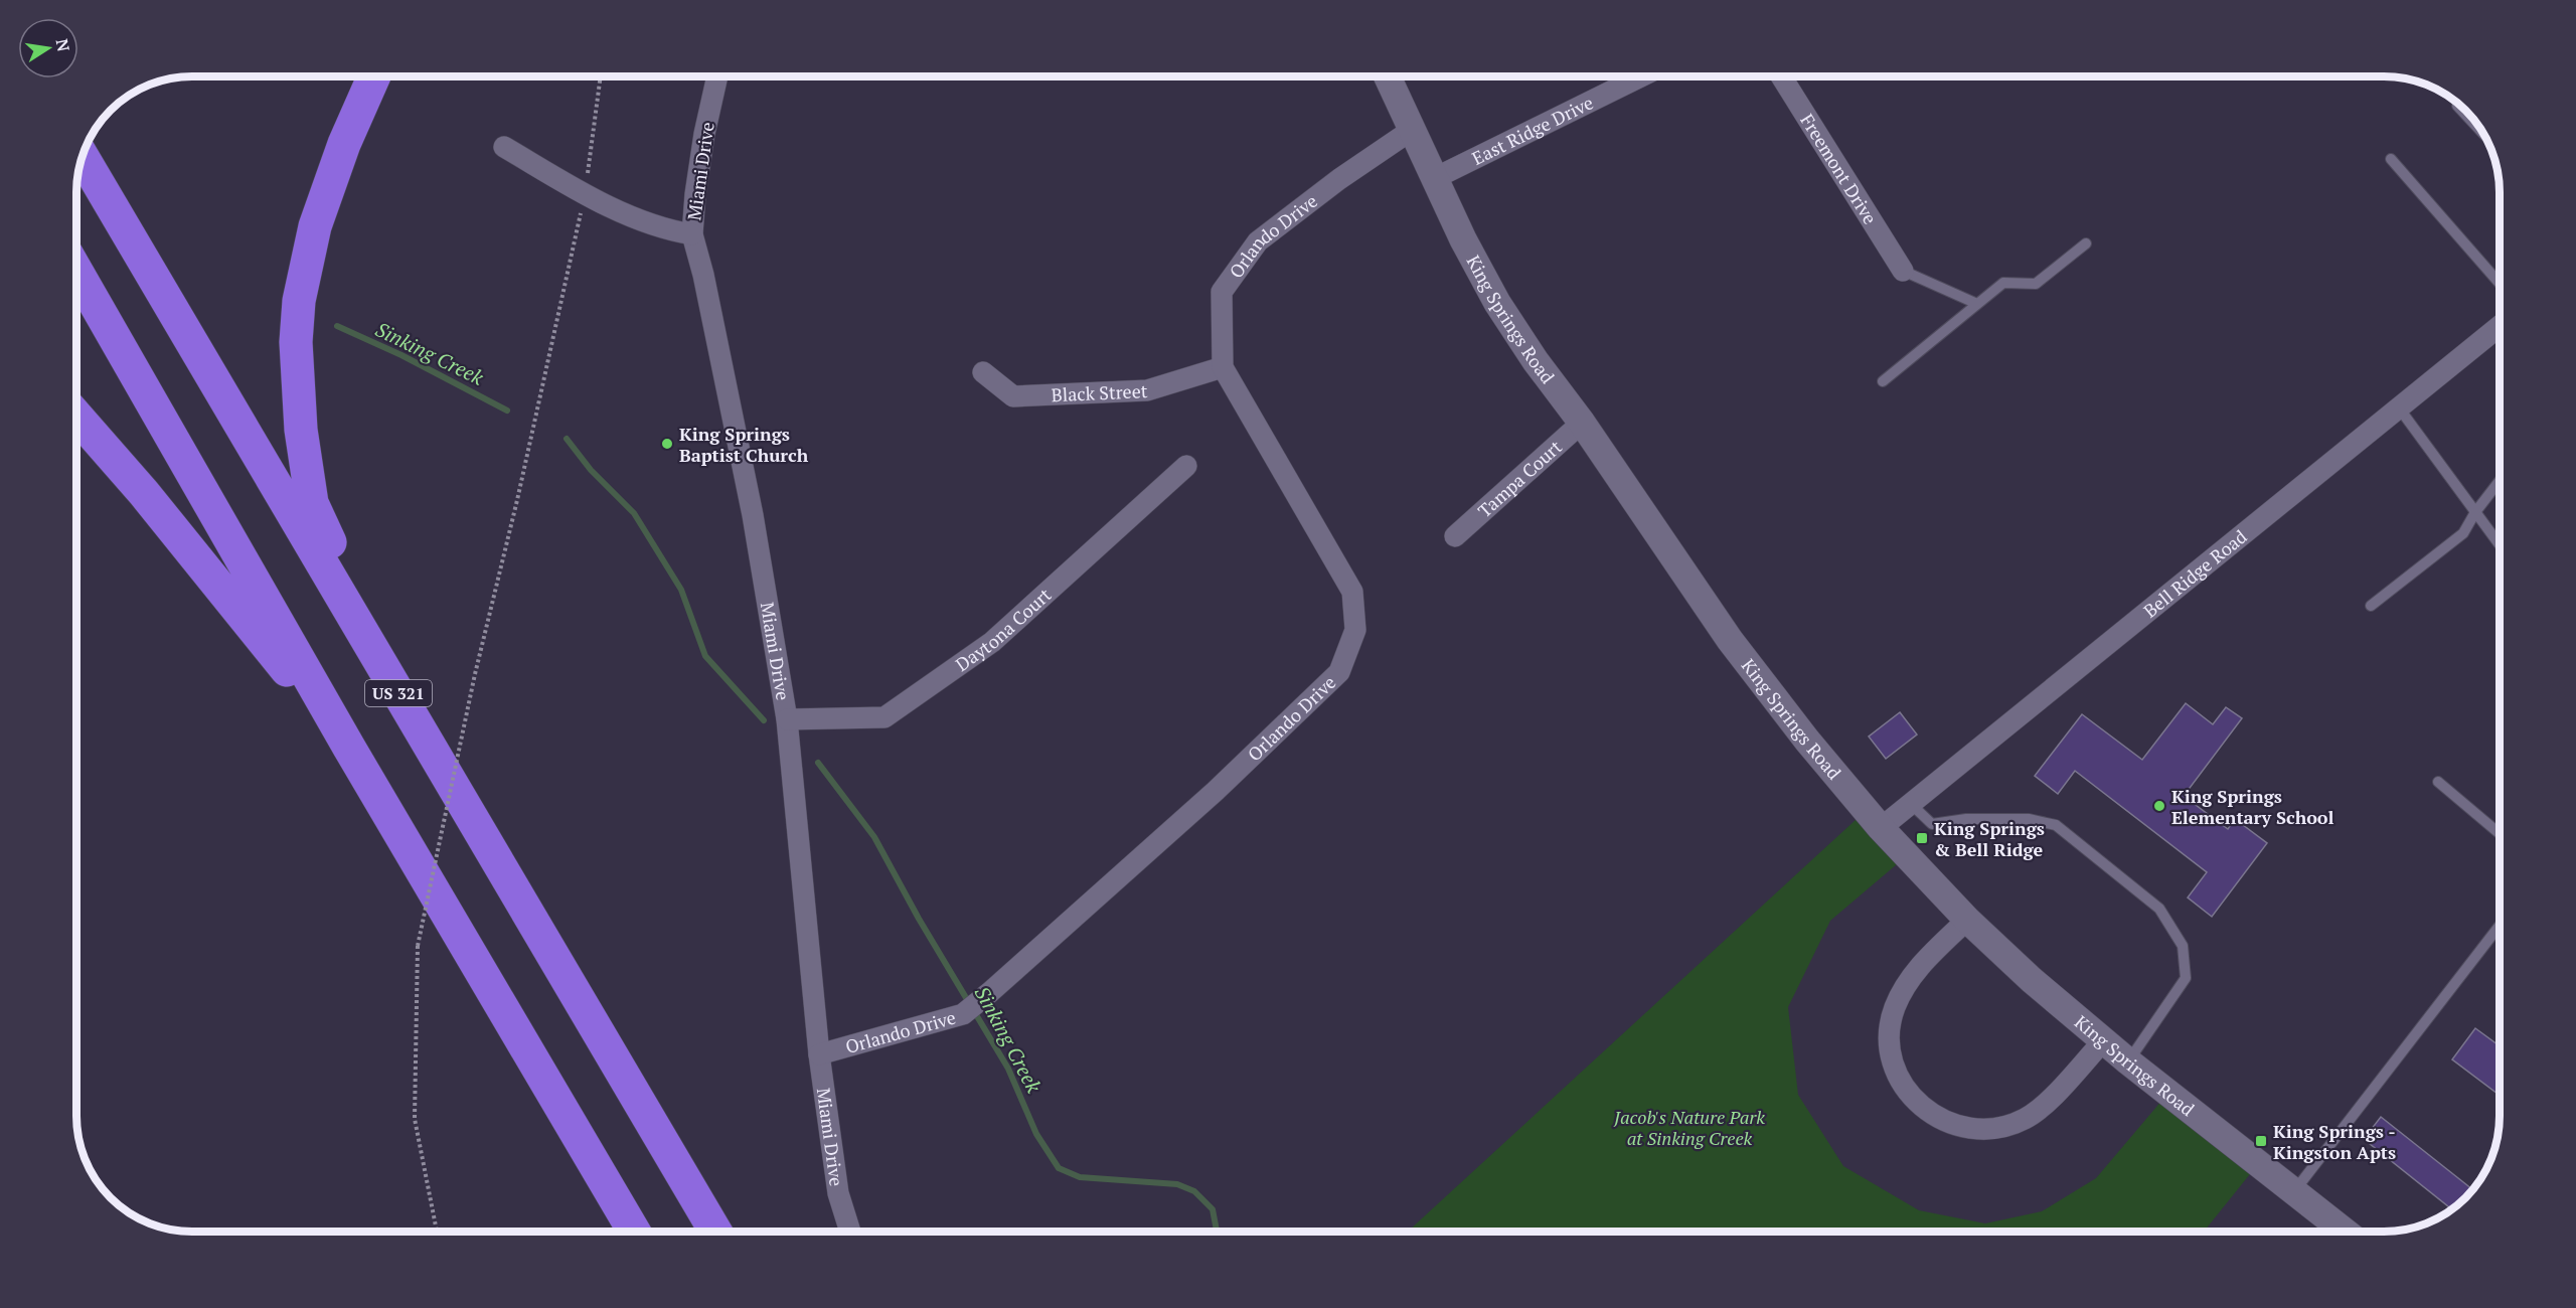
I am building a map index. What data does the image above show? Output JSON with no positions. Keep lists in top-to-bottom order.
{
  "streets": {
    "highway": ["US 321"],
    "street": [
      "East Ridge Drive",
      "Freemont Drive",
      "Miami Drive",
      "Orlando Drive",
      "King Springs Road",
      "Black Street",
      "Tampa Court",
      "Bell Ridge Road",
      "Daytona Court"
    ]
  },
  "crossings": [
    ["East Ridge Drive", "King Springs Road"],
    ["Miami Drive", "Orlando Drive"],
    ["Miami Drive", "Daytona Court"],
    ["Orlando Drive", "King Springs Road"],
    ["Orlando Drive", "Black Street"],
    ["King Springs Road", "Tampa Court"],
    ["King Springs Road", "Bell Ridge Road"]
  ],
  "water": ["Sinking Creek"],
  "parks": ["Jacob's Nature Park at Sinking Creek"],
  "places": {
    "other": ["King Springs Baptist Church", "King Springs Elementary School"],
    "transit": ["King Springs & Bell Ridge", "King Springs - Kingston Apts"]
  },
  "north": "right"
}
